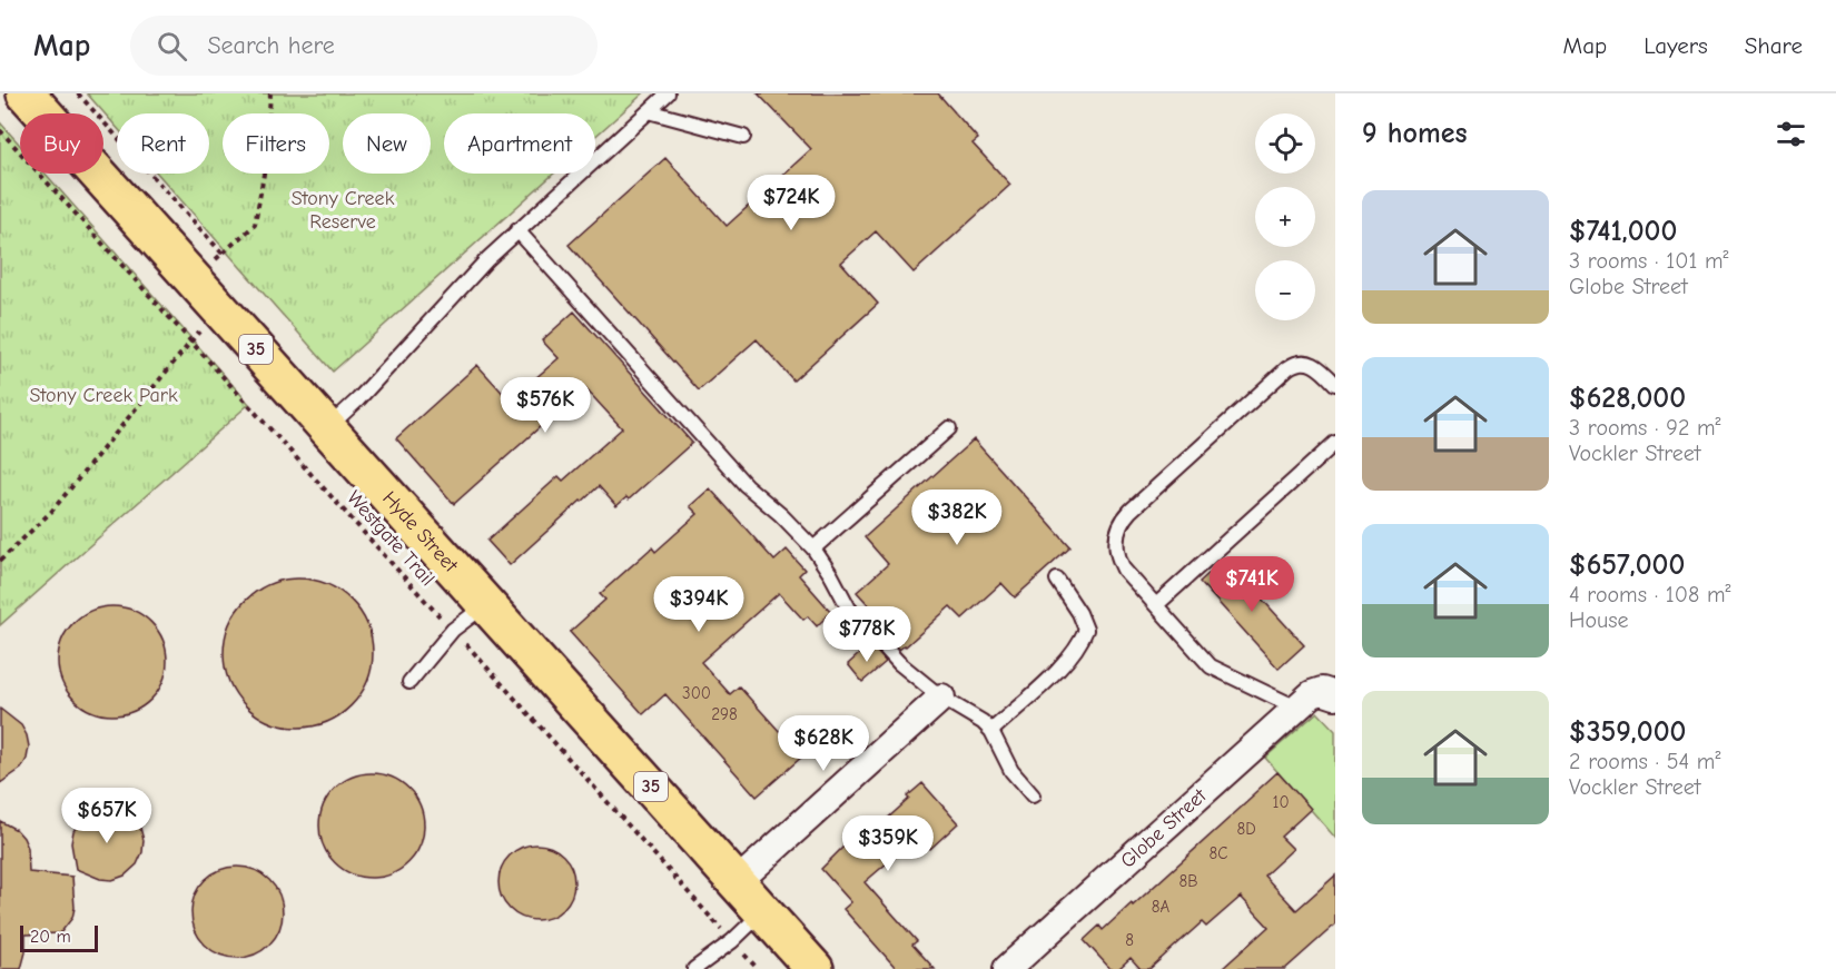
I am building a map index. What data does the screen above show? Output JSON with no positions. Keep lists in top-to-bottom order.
{
  "streets": {
    "main road": ["35", "Hyde Street"],
    "street": ["Globe Street"],
    "path": ["Westgate Trail"]
  },
  "parks": ["Stony Creek Reserve", "Stony Creek Park"],
  "house_numbers": [
    "300",
    "298",
    "10",
    "8D",
    "8C",
    "8B",
    "8A",
    "8"
  ],
  "scale_bar": "20 m",
  "page": {
    "header": "Map",
    "search": "Search here",
    "nav": ["Map", "Layers", "Share"],
    "heading": "9 homes",
    "map_buttons": ["+", "−"],
    "chip": [
      "Buy",
      "Rent",
      "Filters",
      "New",
      "Apartment"
    ],
    "list": [
      {
        "name": "$741,000",
        "note": "3 rooms · 101 m² · Globe Street"
      },
      {
        "name": "$628,000",
        "note": "3 rooms · 92 m² · Vockler Street"
      },
      {
        "name": "$657,000",
        "note": "4 rooms · 108 m² · House"
      },
      {
        "name": "$359,000",
        "note": "2 rooms · 54 m² · Vockler Street"
      }
    ],
    "price": [
      "$724K",
      "$576K",
      "$382K",
      "$741K",
      "$394K",
      "$778K",
      "$628K",
      "$657K",
      "$359K"
    ],
    "scale": "20 m"
  }
}
